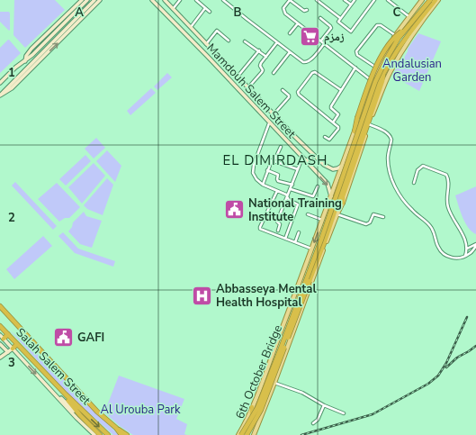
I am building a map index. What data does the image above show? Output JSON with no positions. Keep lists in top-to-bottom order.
{
  "streets": {
    "highway": ["Salah Salem Street", "6th October Bridge"],
    "main road": ["Mamdouh Salem Street"]
  },
  "districts": ["EL DIMIRDASH"],
  "parks": ["Andalusian Garden", "Al Urouba Park"],
  "places": {
    "supermarket": ["زمزم"],
    "public building": ["National Training Institute", "GAFI"],
    "hospital": ["Abbasseya Mental Health Hospital"]
  },
  "grid": {
    "columns": ["A", "B", "C"],
    "rows": ["1", "2", "3"]
  }
}
